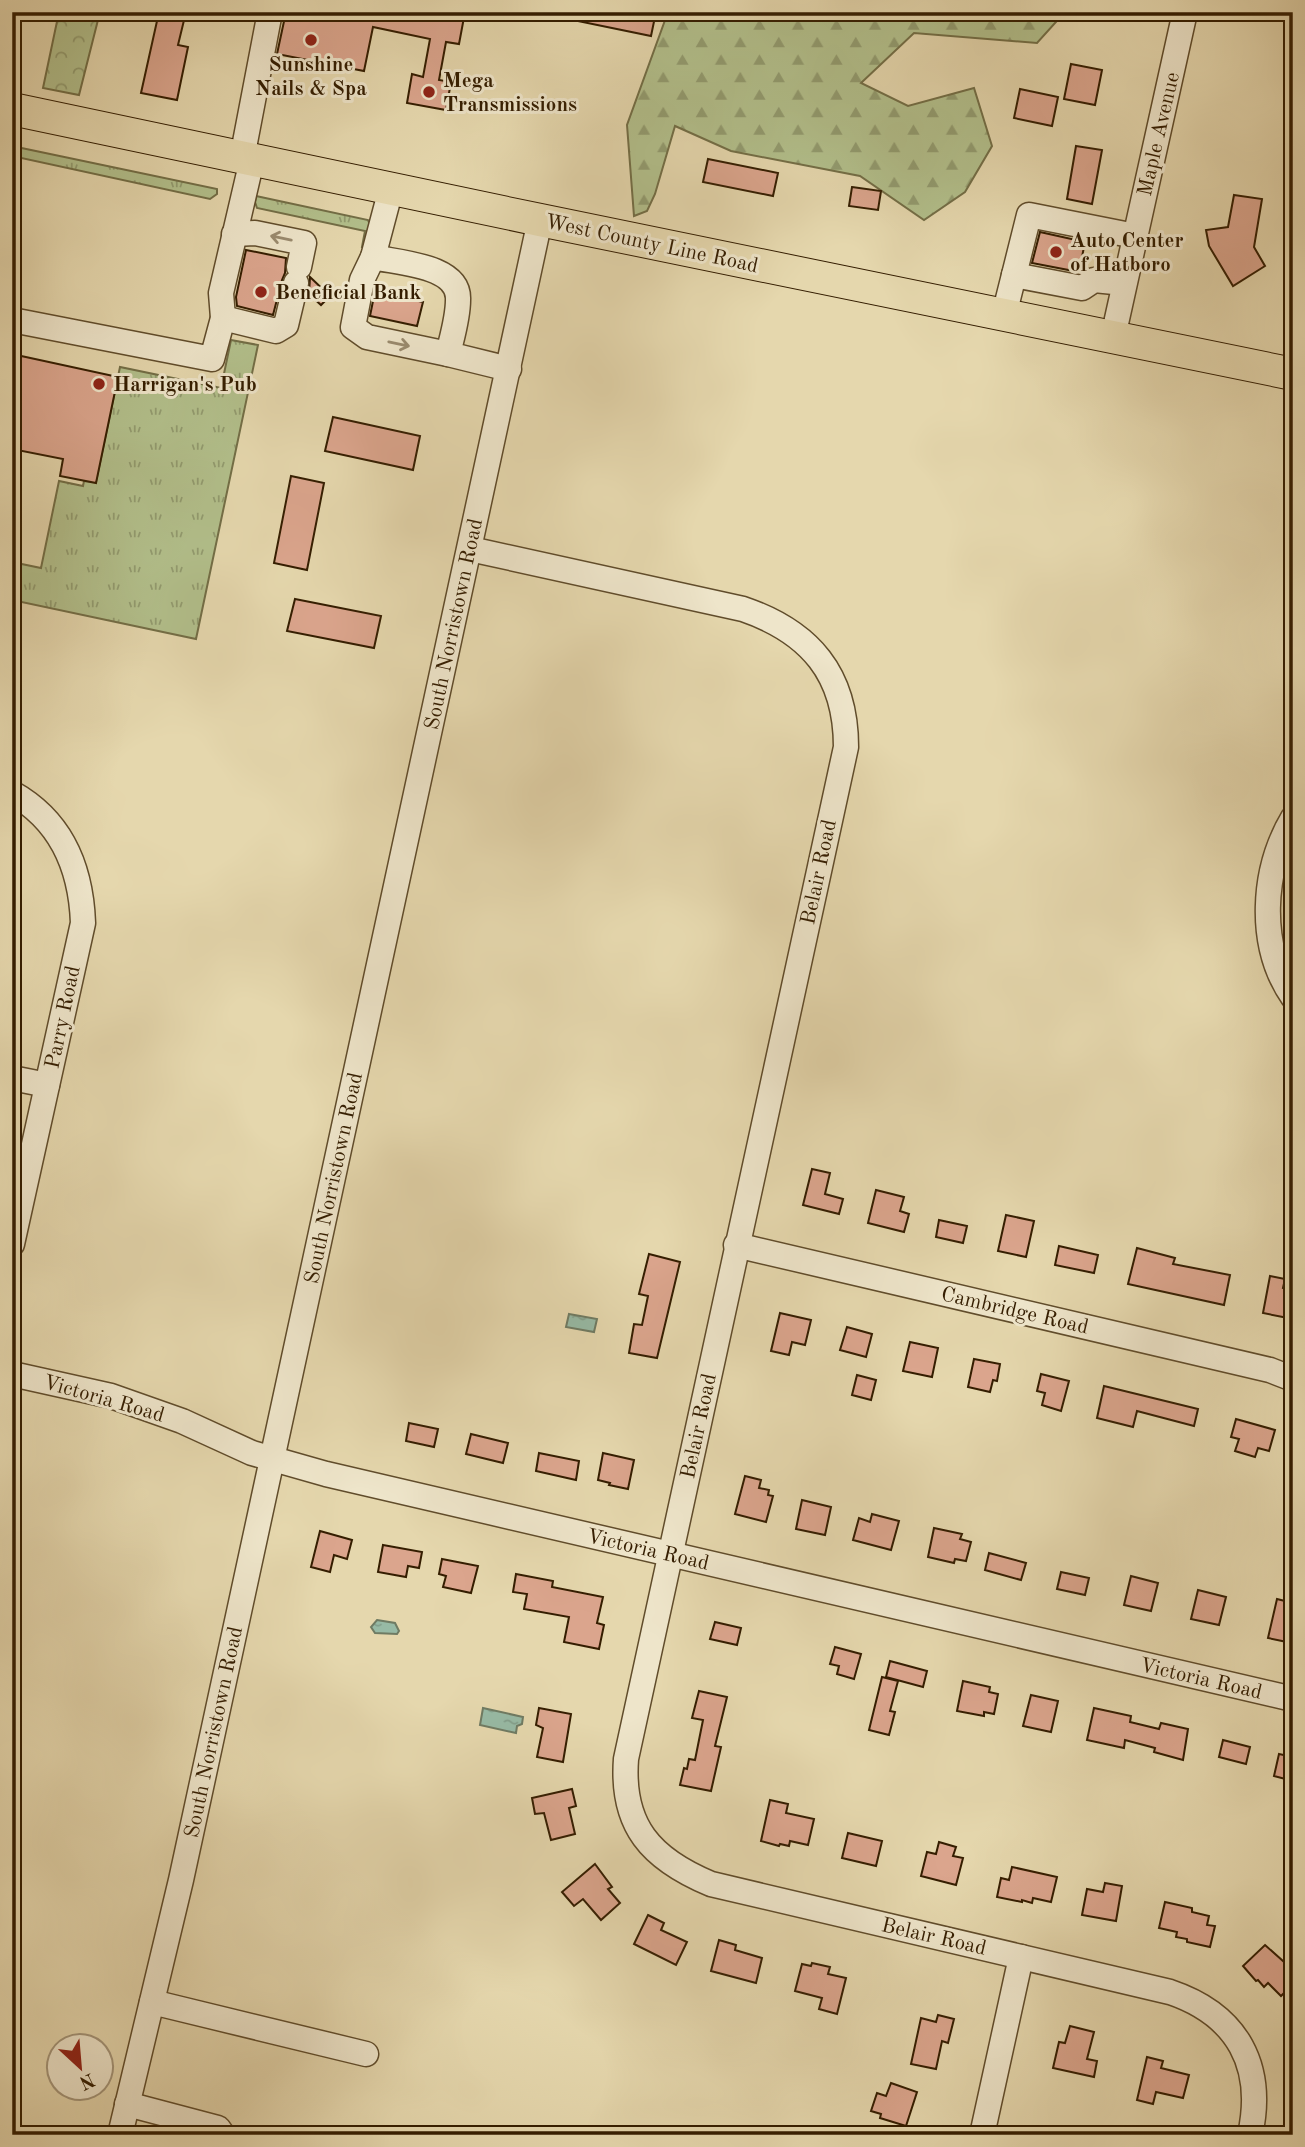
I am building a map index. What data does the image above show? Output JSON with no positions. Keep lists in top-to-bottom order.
{
  "streets": {
    "main road": ["West County Line Road"],
    "street": [
      "Maple Avenue",
      "South Norristown Road",
      "Belair Road",
      "Parry Road",
      "Cambridge Road",
      "Victoria Road"
    ]
  },
  "crossings": [
    ["Maple Avenue", "West County Line Road"],
    ["West County Line Road", "South Norristown Road"],
    ["South Norristown Road", "Belair Road"],
    ["South Norristown Road", "Victoria Road"],
    ["Belair Road", "Cambridge Road"],
    ["Belair Road", "Victoria Road"]
  ],
  "places": [
    "Sunshine Nails & Spa",
    "Mega Transmissions",
    "Auto Center of Hatboro",
    "Beneficial Bank",
    "Harrigan's Pub"
  ],
  "north": "bottom right"
}
